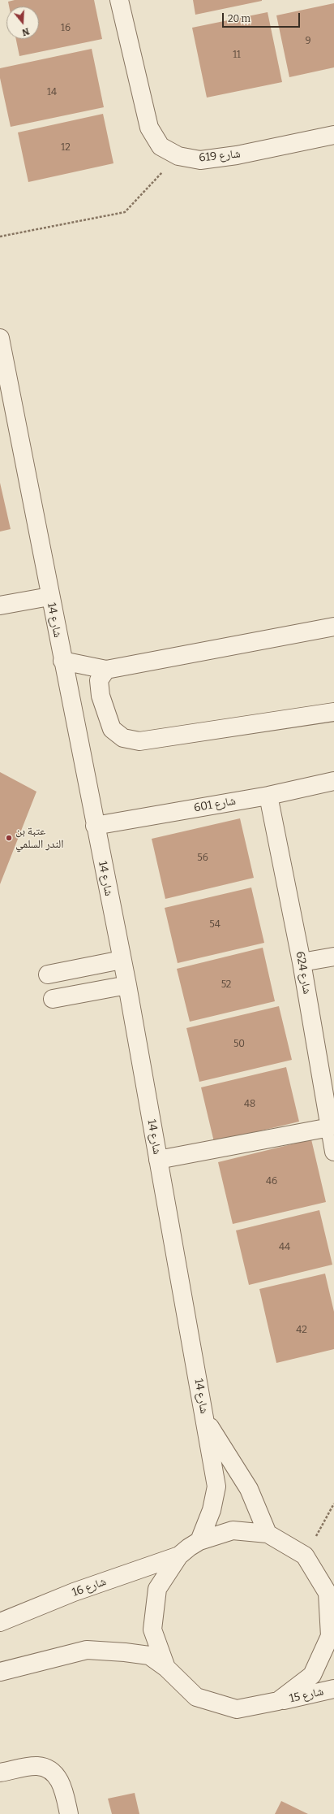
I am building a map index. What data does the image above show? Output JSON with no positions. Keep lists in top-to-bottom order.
{
  "streets": {
    "street": [
      "شارع 619",
      "شارع 14",
      "شارع 601",
      "شارع 624",
      "شارع 16",
      "شارع 15"
    ]
  },
  "crossings": [
    ["شارع 14", "شارع 601"],
    ["شارع 601", "شارع 624"]
  ],
  "places": ["عتبة بن الندر السلمي"],
  "house_numbers": [
    "16",
    "9",
    "11",
    "14",
    "12",
    "56",
    "54",
    "52",
    "50",
    "48",
    "46",
    "44",
    "42"
  ],
  "scale_bar": "20 m",
  "north": "bottom"
}
